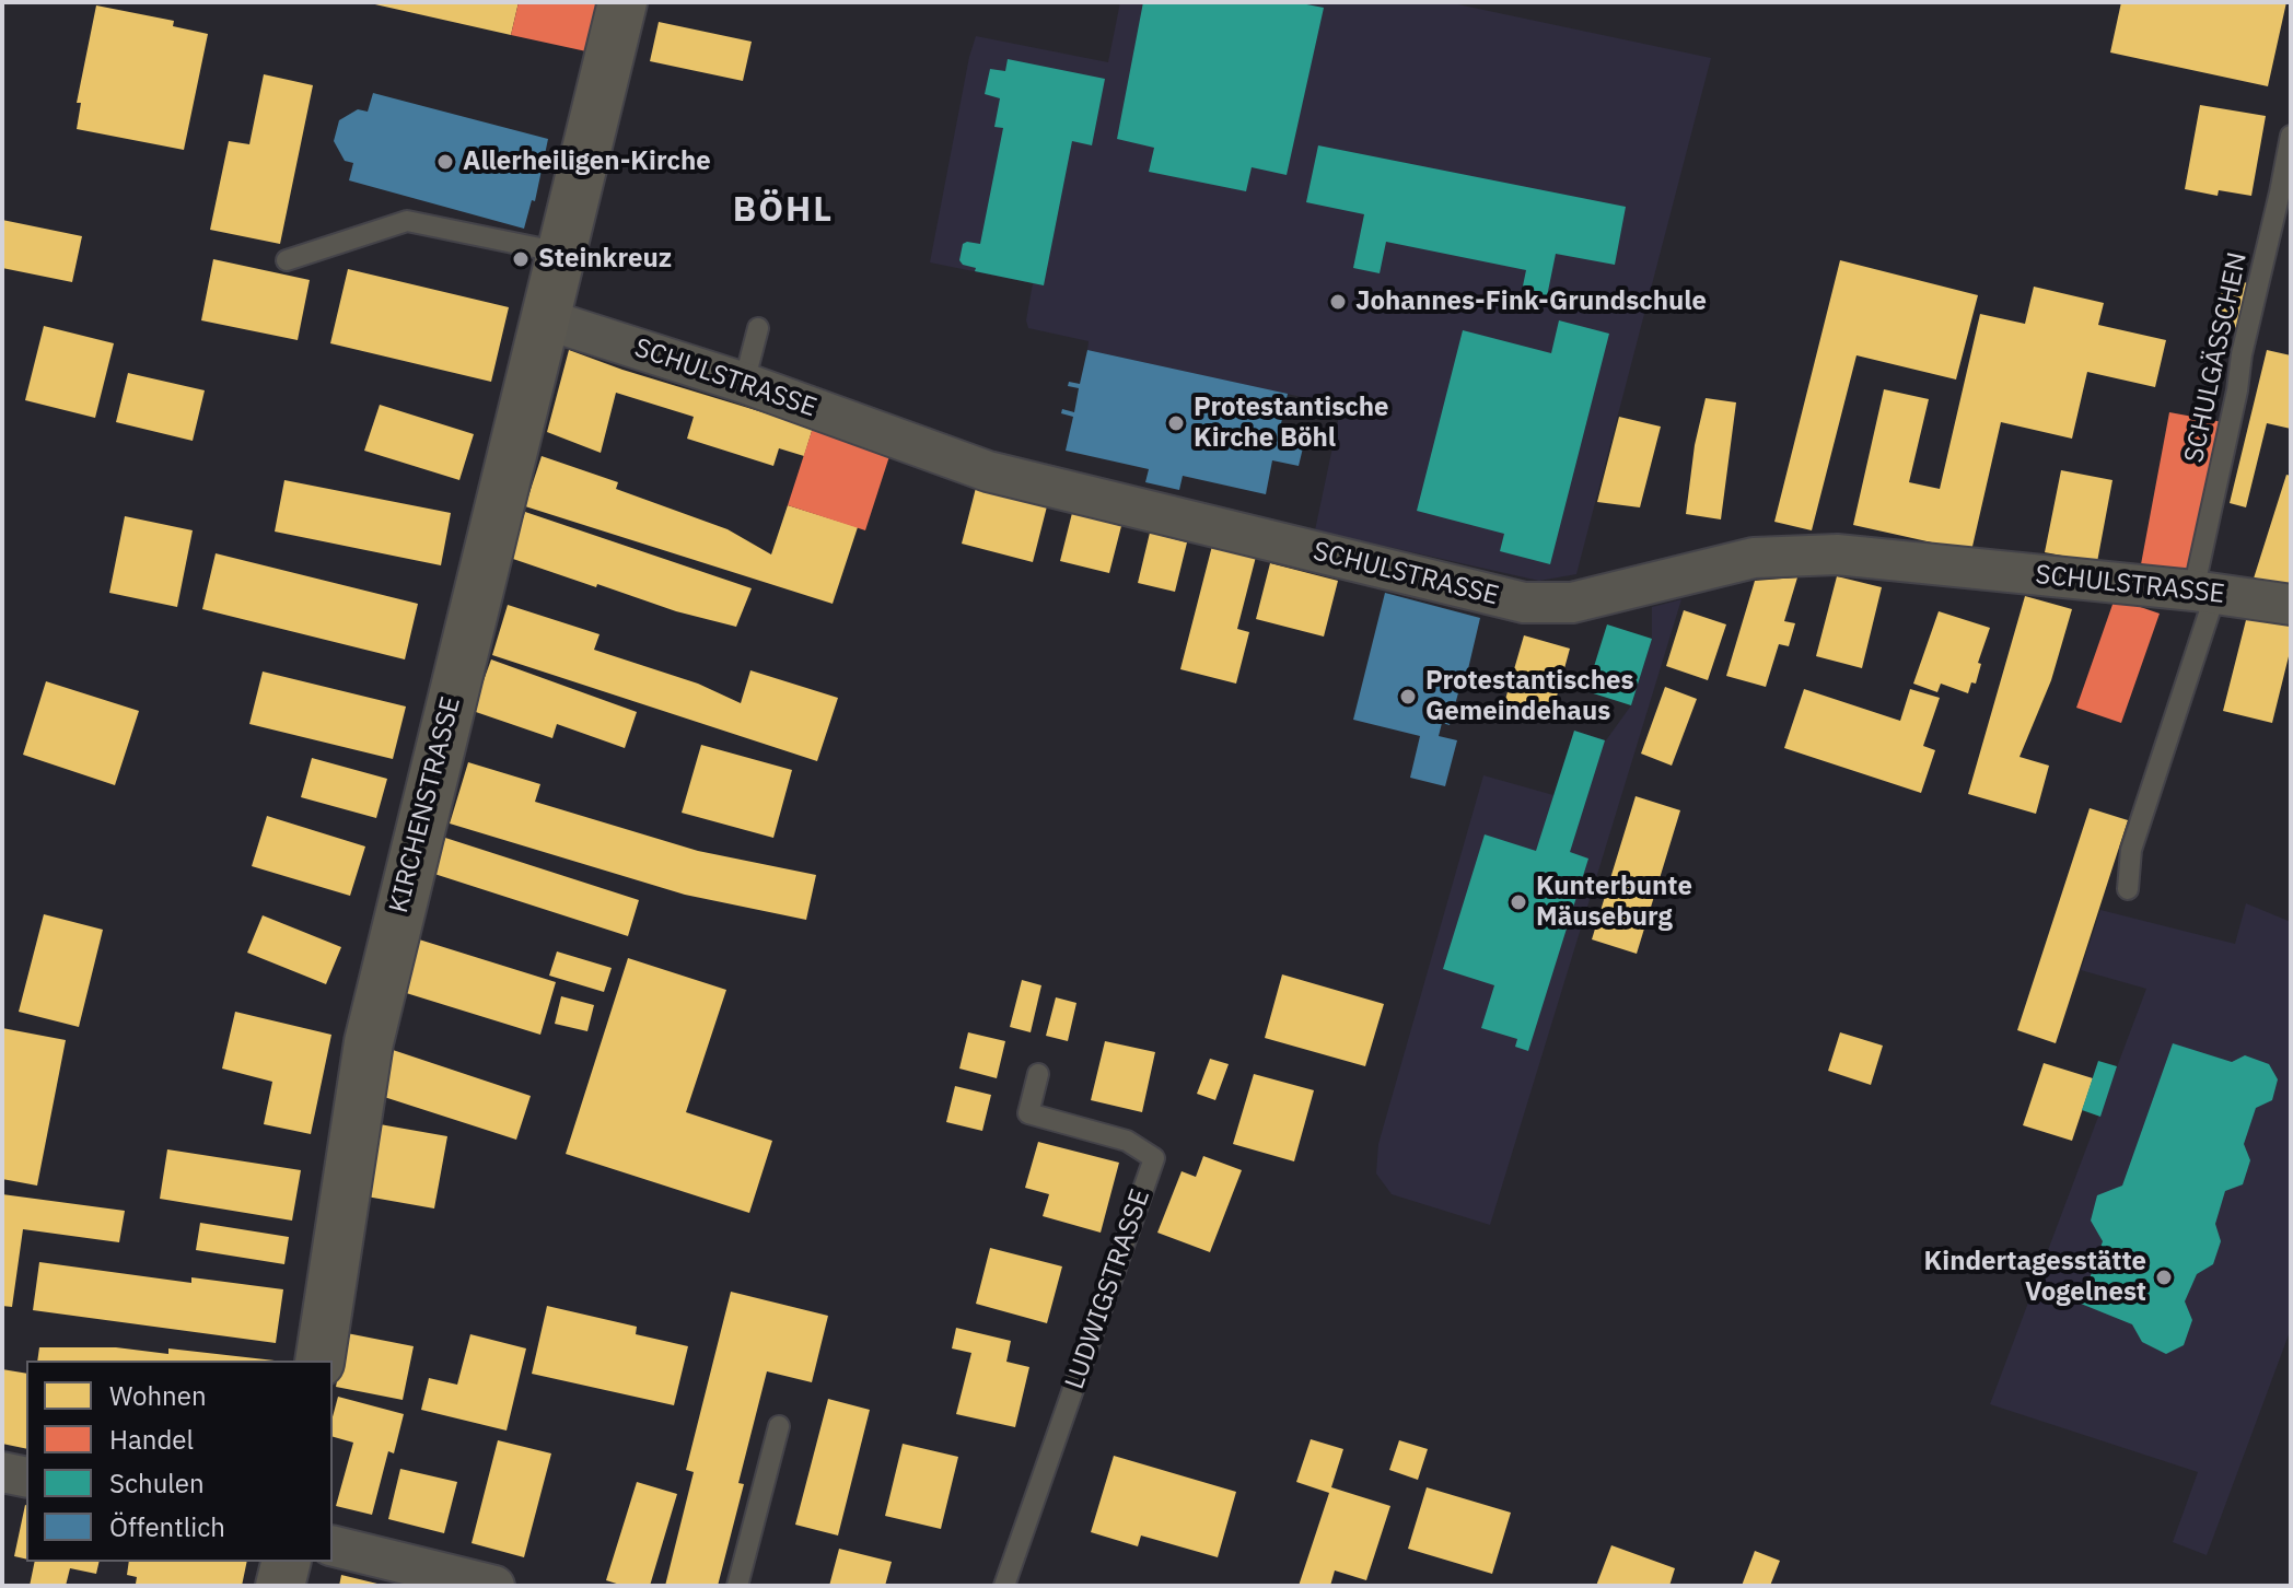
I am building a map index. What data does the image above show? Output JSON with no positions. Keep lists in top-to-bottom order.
{
  "streets": {
    "street": ["SCHULSTRASSE", "KIRCHENSTRASSE"],
    "lane": ["SCHULGÄSSCHEN", "LUDWIGSTRASSE"]
  },
  "crossings": [
    ["SCHULGÄSSCHEN", "SCHULSTRASSE"],
    ["SCHULSTRASSE", "KIRCHENSTRASSE"]
  ],
  "districts": ["BÖHL"],
  "places": [
    "Allerheiligen-Kirche",
    "Steinkreuz",
    "Johannes-Fink-Grundschule",
    "Protestantische Kirche Böhl",
    "Protestantisches Gemeindehaus",
    "Kunterbunte Mäuseburg",
    "Kindertagesstätte Vogelnest"
  ],
  "legend": [
    "Wohnen",
    "Handel",
    "Schulen",
    "Öffentlich"
  ]
}
